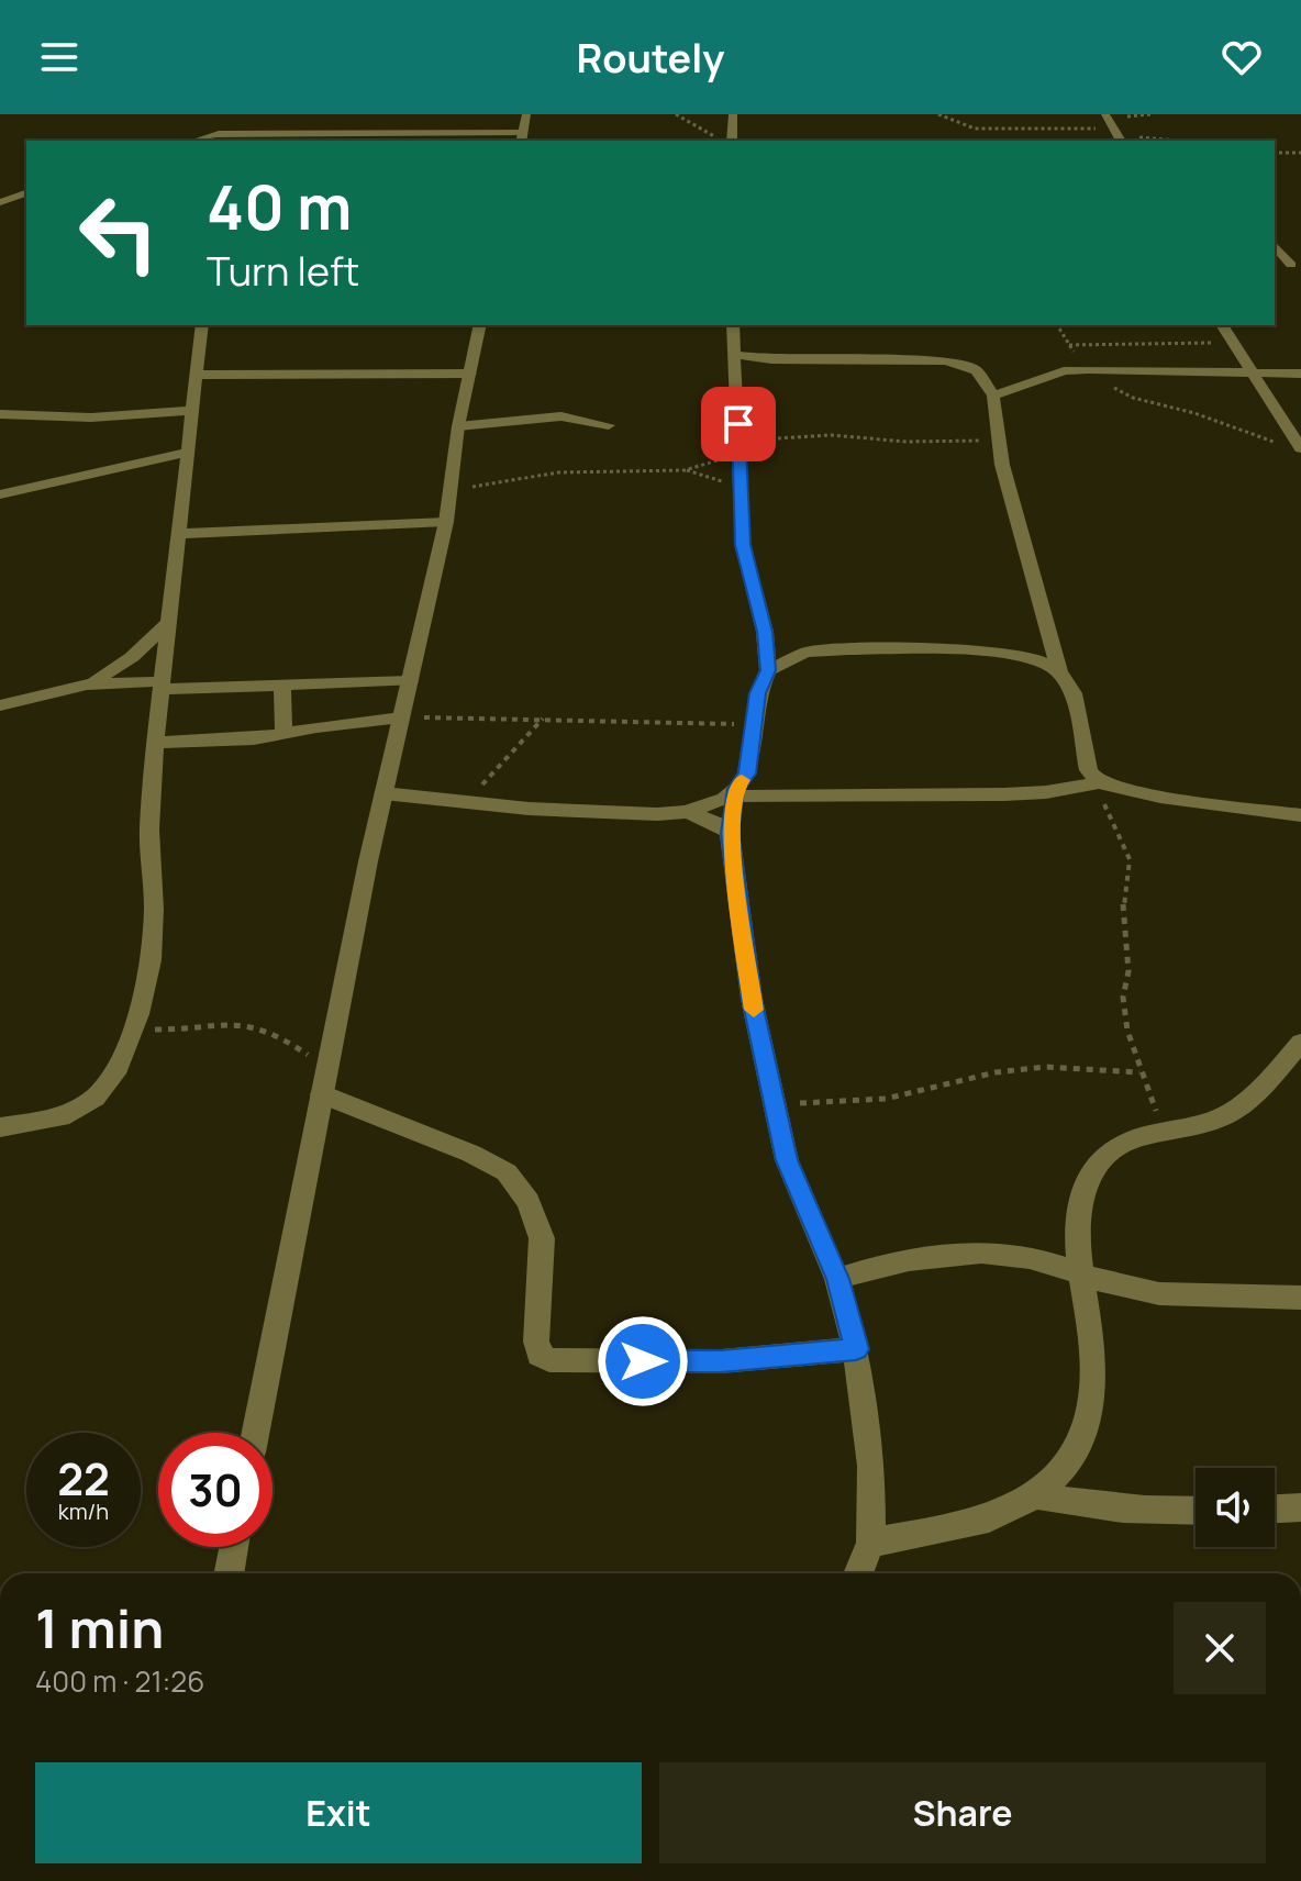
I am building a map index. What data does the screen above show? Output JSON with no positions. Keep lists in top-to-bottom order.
{
  "page": {
    "header": "Routely",
    "turn": ["40 m", "Turn left"],
    "speed": "22 km/h",
    "limit": "30",
    "heading": ["1 min", "400 m · 21:26"],
    "buttons": ["Exit", "Share"]
  }
}
